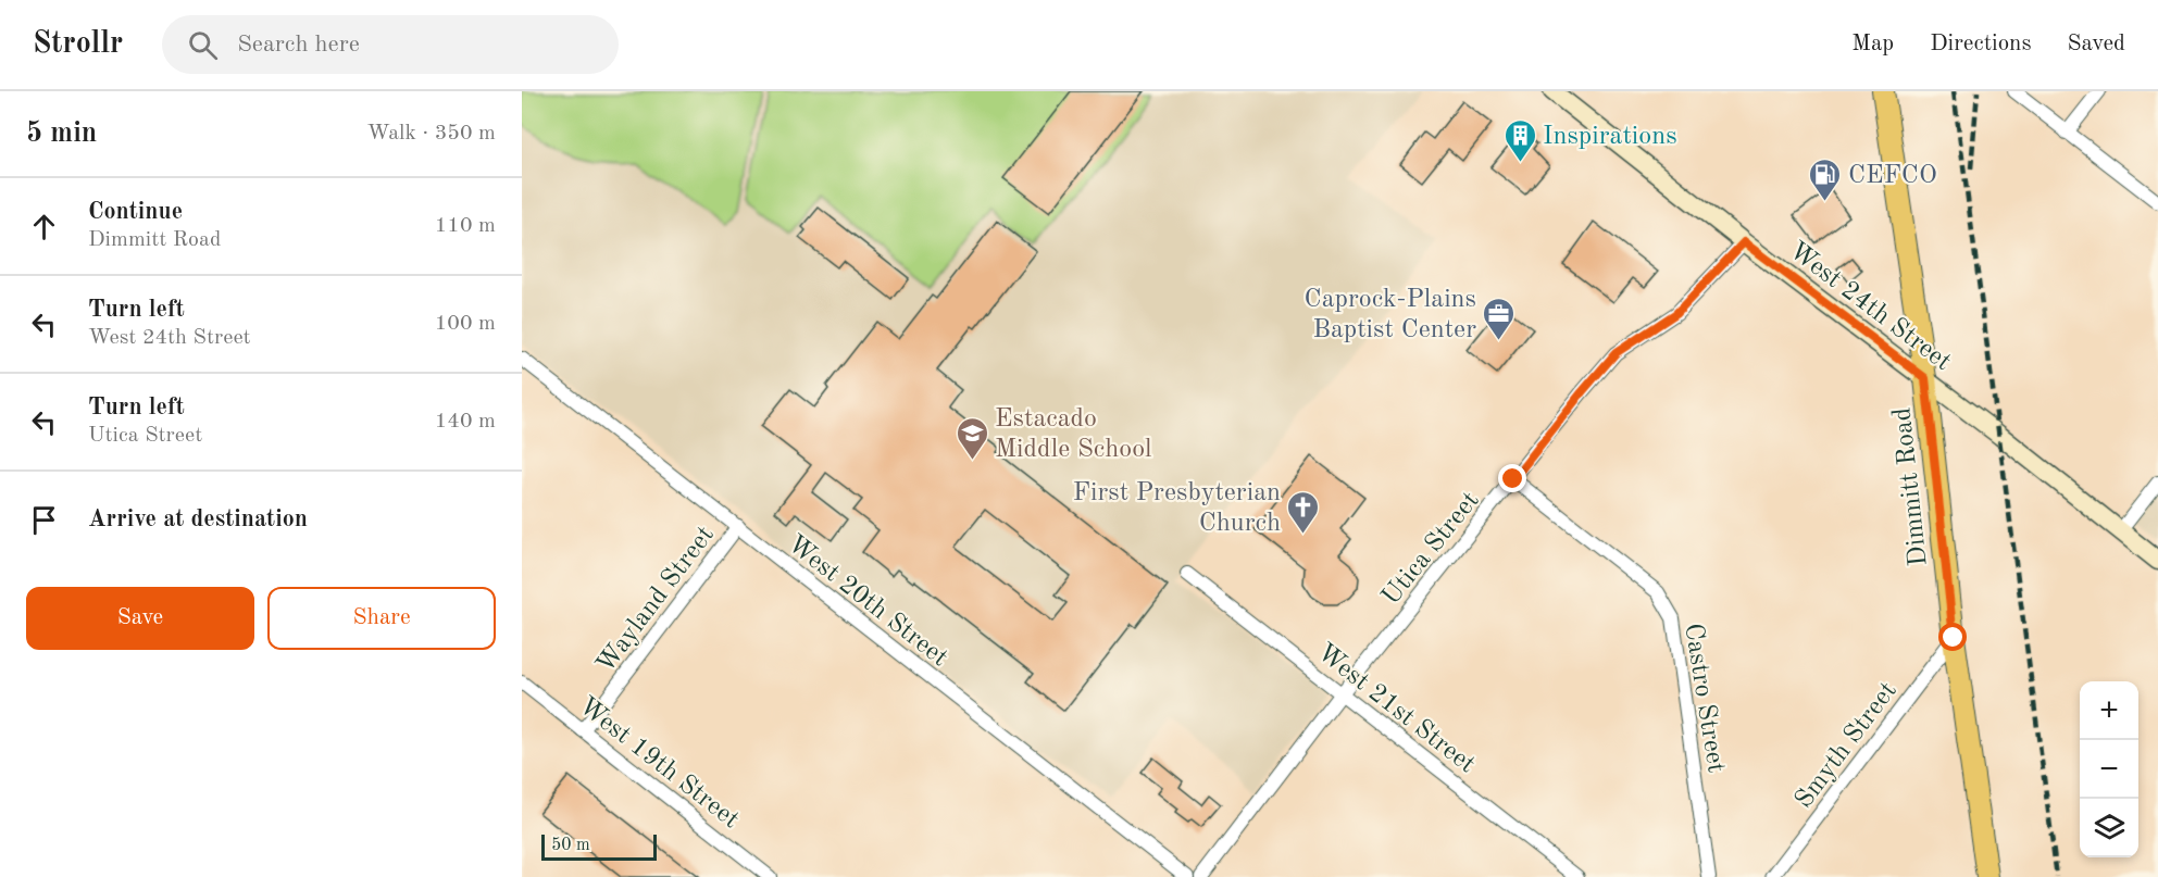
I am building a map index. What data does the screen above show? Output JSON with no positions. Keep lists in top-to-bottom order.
{
  "streets": {
    "main road": ["West 24th Street", "Dimmitt Road"],
    "street": [
      "Utica Street",
      "Wayland Street",
      "West 20th Street",
      "Castro Street",
      "West 21st Street",
      "Smyth Street",
      "West 19th Street"
    ]
  },
  "crossings": [
    ["West 24th Street", "Dimmitt Road"],
    ["West 24th Street", "Utica Street"],
    ["Dimmitt Road", "Smyth Street"],
    ["Utica Street", "Castro Street"],
    ["Utica Street", "West 21st Street"],
    ["Wayland Street", "West 20th Street"],
    ["Wayland Street", "West 19th Street"]
  ],
  "places": {
    "building": ["Inspirations"],
    "fuel station": ["CEFCO"],
    "office": ["Caprock-Plains Baptist Center"],
    "school or university": ["Estacado Middle School"],
    "church": ["First Presbyterian Church"]
  },
  "scale_bar": "50 m",
  "page": {
    "header": "Strollr",
    "search": "Search here",
    "nav": ["Map", "Directions", "Saved"],
    "heading": ["5 min", "Walk · 350 m"],
    "list": [
      ["Continue", "Dimmitt Road", "110 m"],
      ["Turn left", "West 24th Street", "100 m"],
      ["Turn left", "Utica Street", "140 m"],
      "Arrive at destination"
    ],
    "buttons": ["Save", "Share"],
    "map_buttons": ["+", "−"],
    "scale": "50 m"
  }
}
